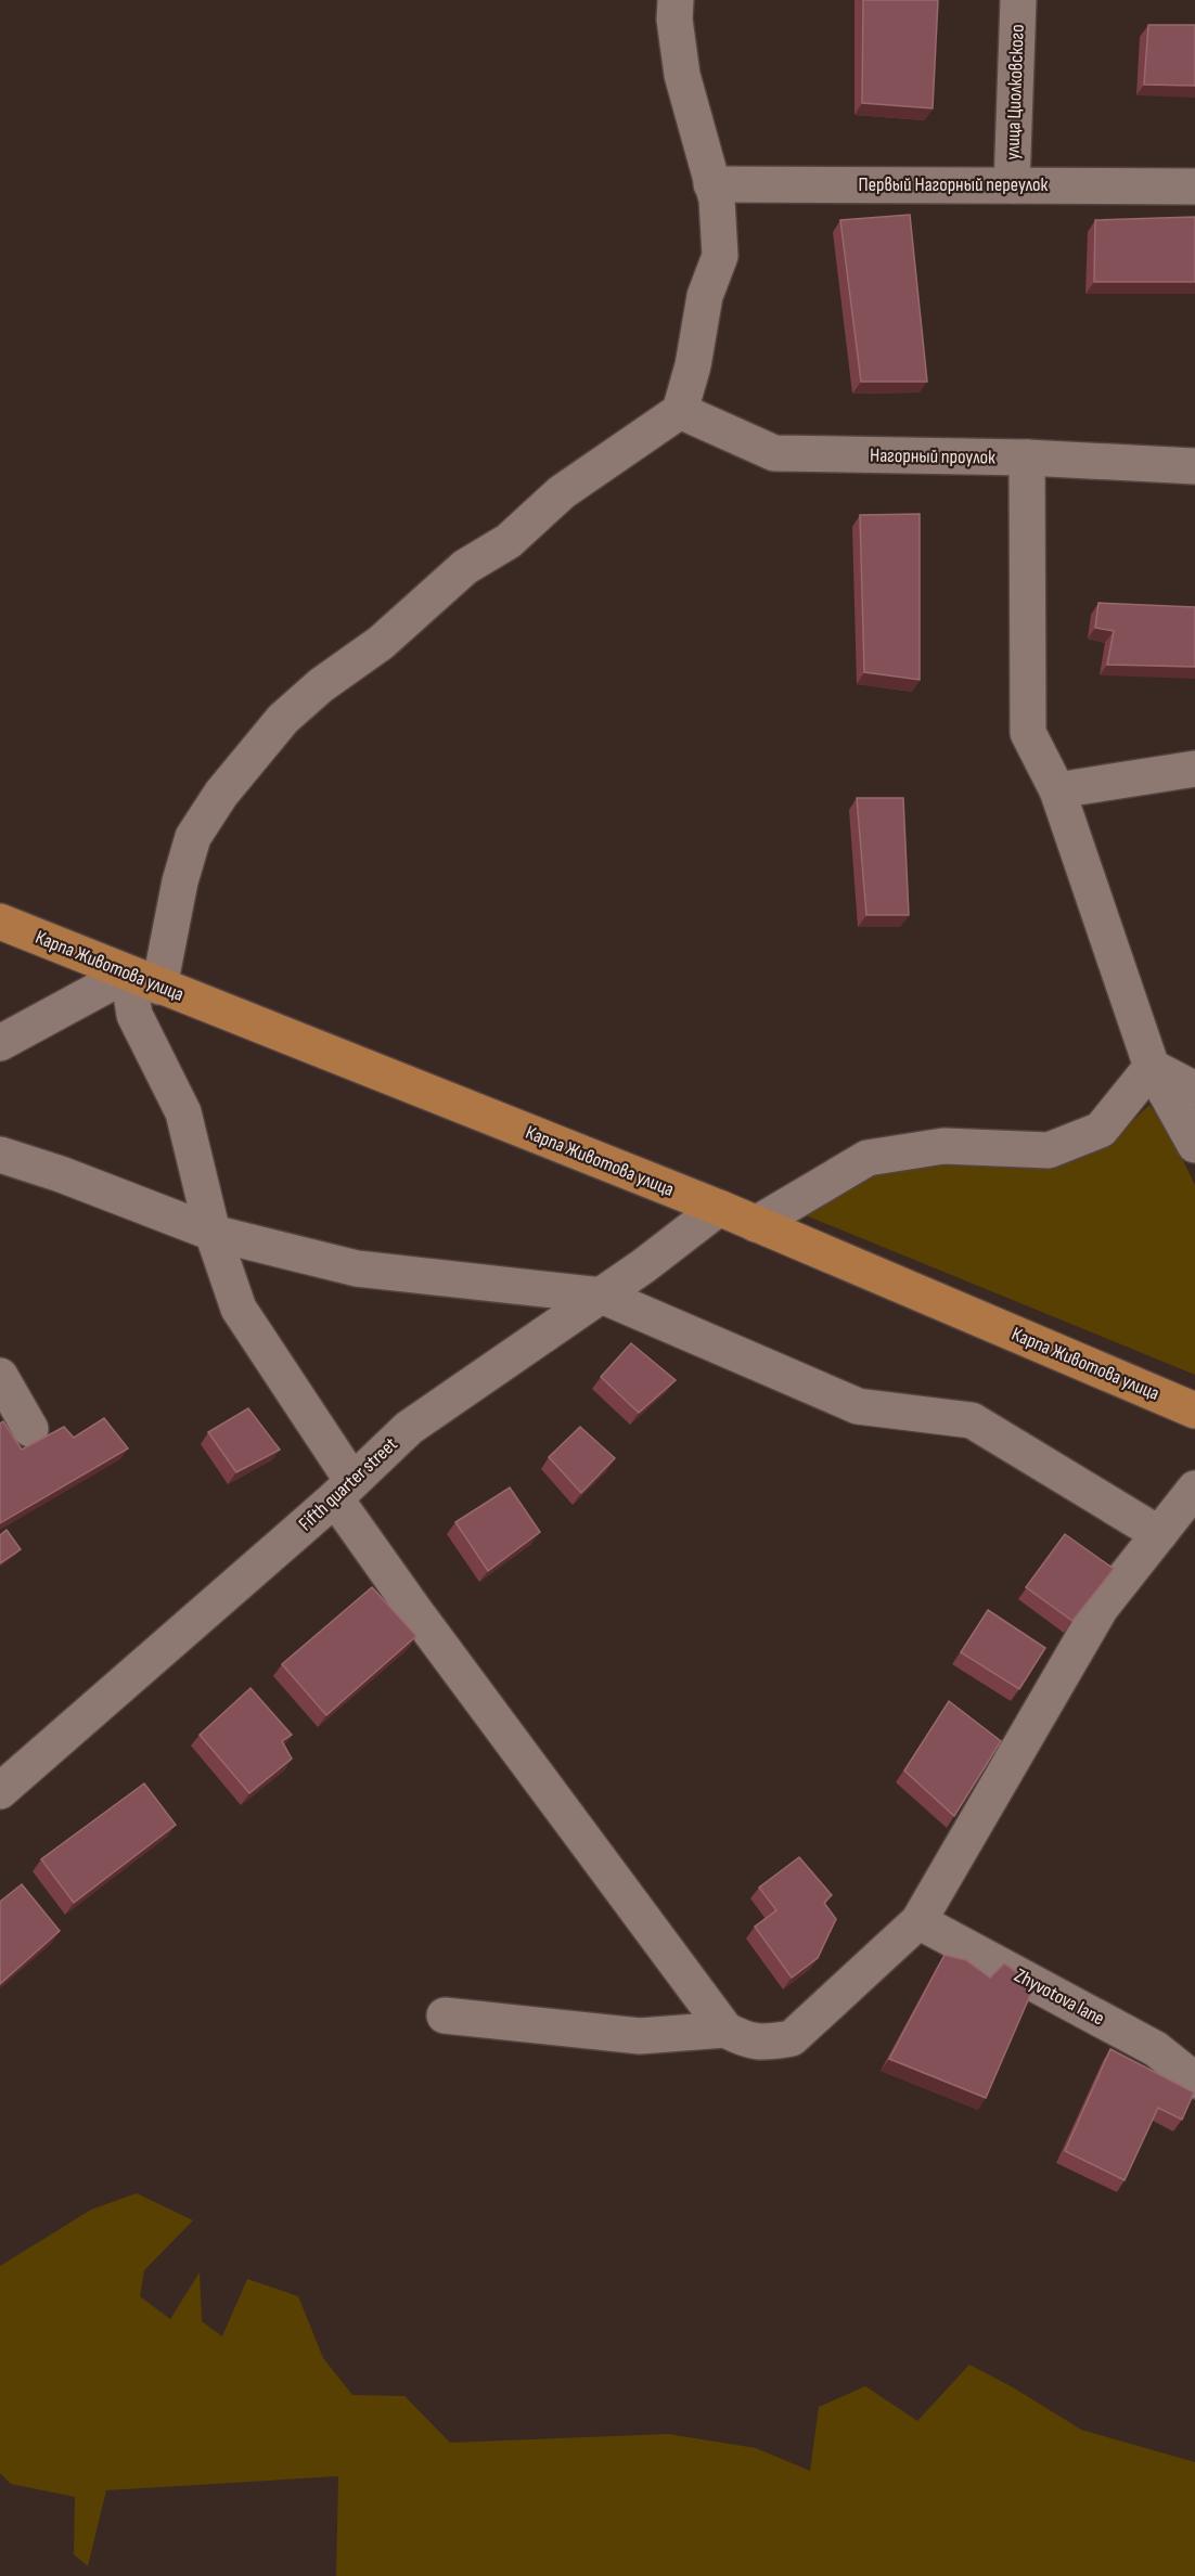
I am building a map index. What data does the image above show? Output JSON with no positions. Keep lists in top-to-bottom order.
{
  "streets": {
    "main road": ["Карпа Животова улица"],
    "street": [
      "улица Циолковского",
      "Первый Нагорный переулок",
      "Нагорный проулок",
      "Fifth quarter street",
      "Zhyvotova lane"
    ]
  },
  "crossings": [
    ["улица Циолковского", "Первый Нагорный переулок"],
    ["Карпа Животова улица", "Fifth quarter street"]
  ]
}
